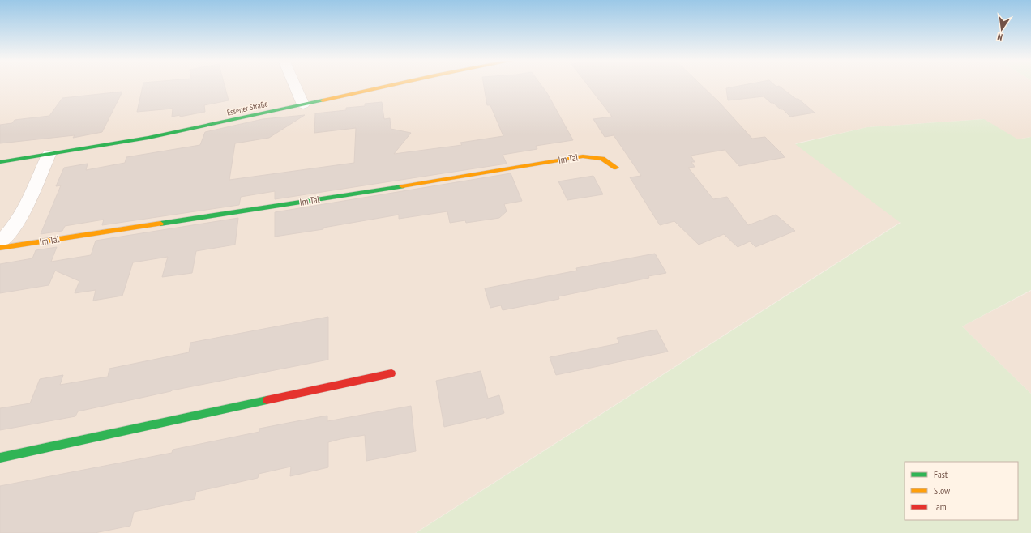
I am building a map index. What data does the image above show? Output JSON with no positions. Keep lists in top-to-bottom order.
{
  "streets": {
    "street": ["Essener Straße", "Im Tal"]
  },
  "legend": ["Fast", "Slow", "Jam"],
  "north": "bottom"
}
